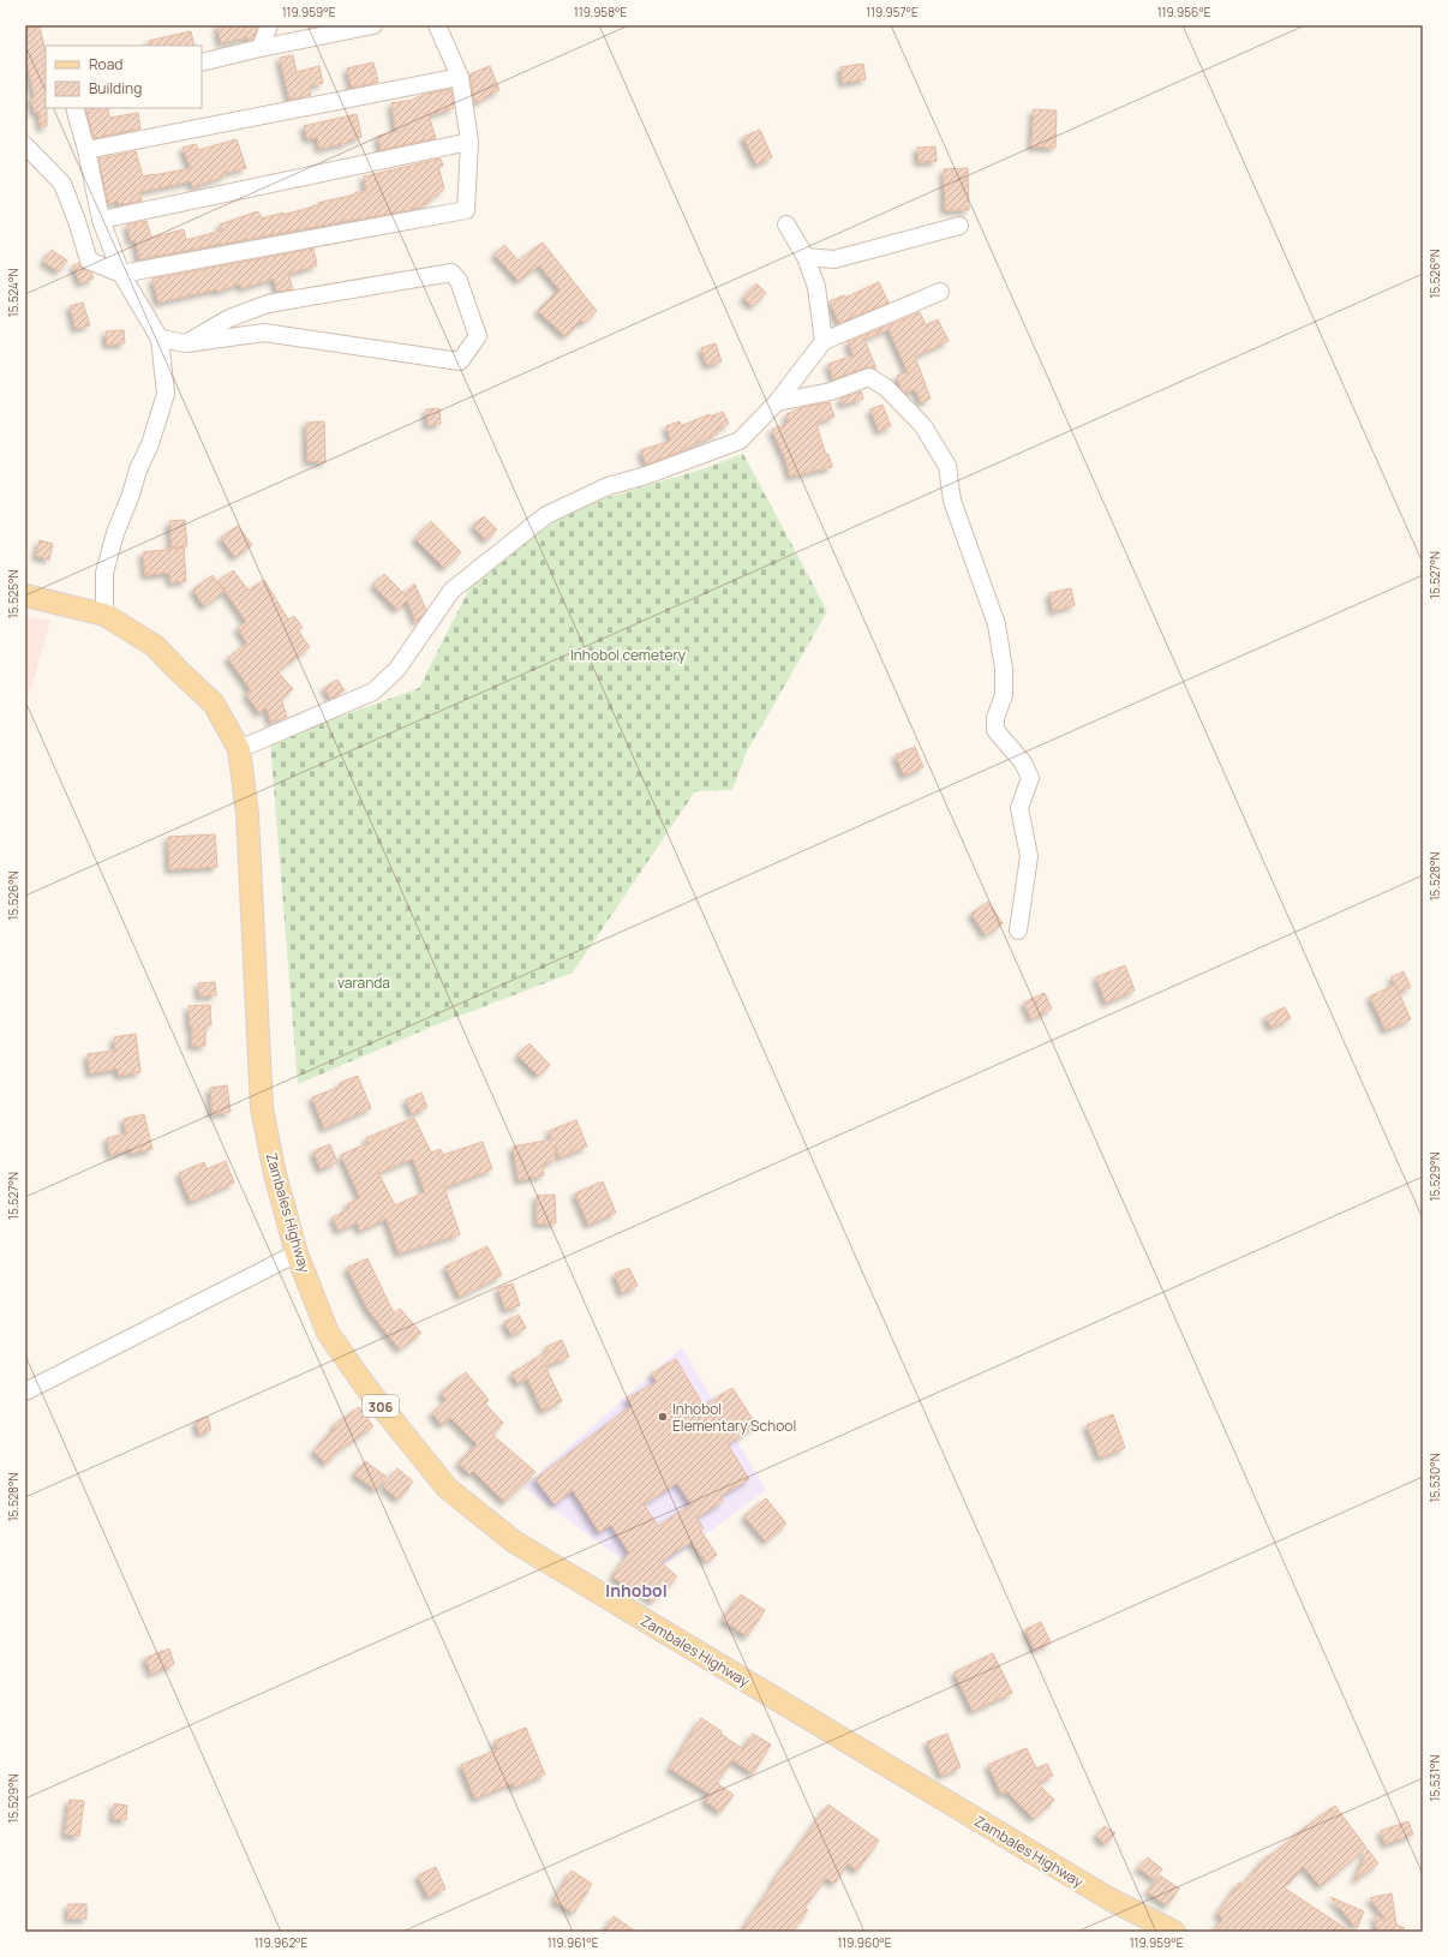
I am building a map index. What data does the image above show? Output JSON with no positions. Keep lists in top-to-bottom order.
{
  "streets": {
    "main road": ["Zambales Highway", "306"]
  },
  "districts": ["Inhobol"],
  "parks": ["Inhobol cemetery", "varanda"],
  "places": ["Inhobol Elementary School"],
  "legend": ["Road", "Building"],
  "coordinates": [
    "119.959°E",
    "119.958°E",
    "119.957°E",
    "119.956°E",
    "15.526°N",
    "15.524°N",
    "15.527°N",
    "15.525°N",
    "15.528°N",
    "15.529°N",
    "15.530°N",
    "15.531°N",
    "119.962°E",
    "119.961°E",
    "119.960°E"
  ]
}
